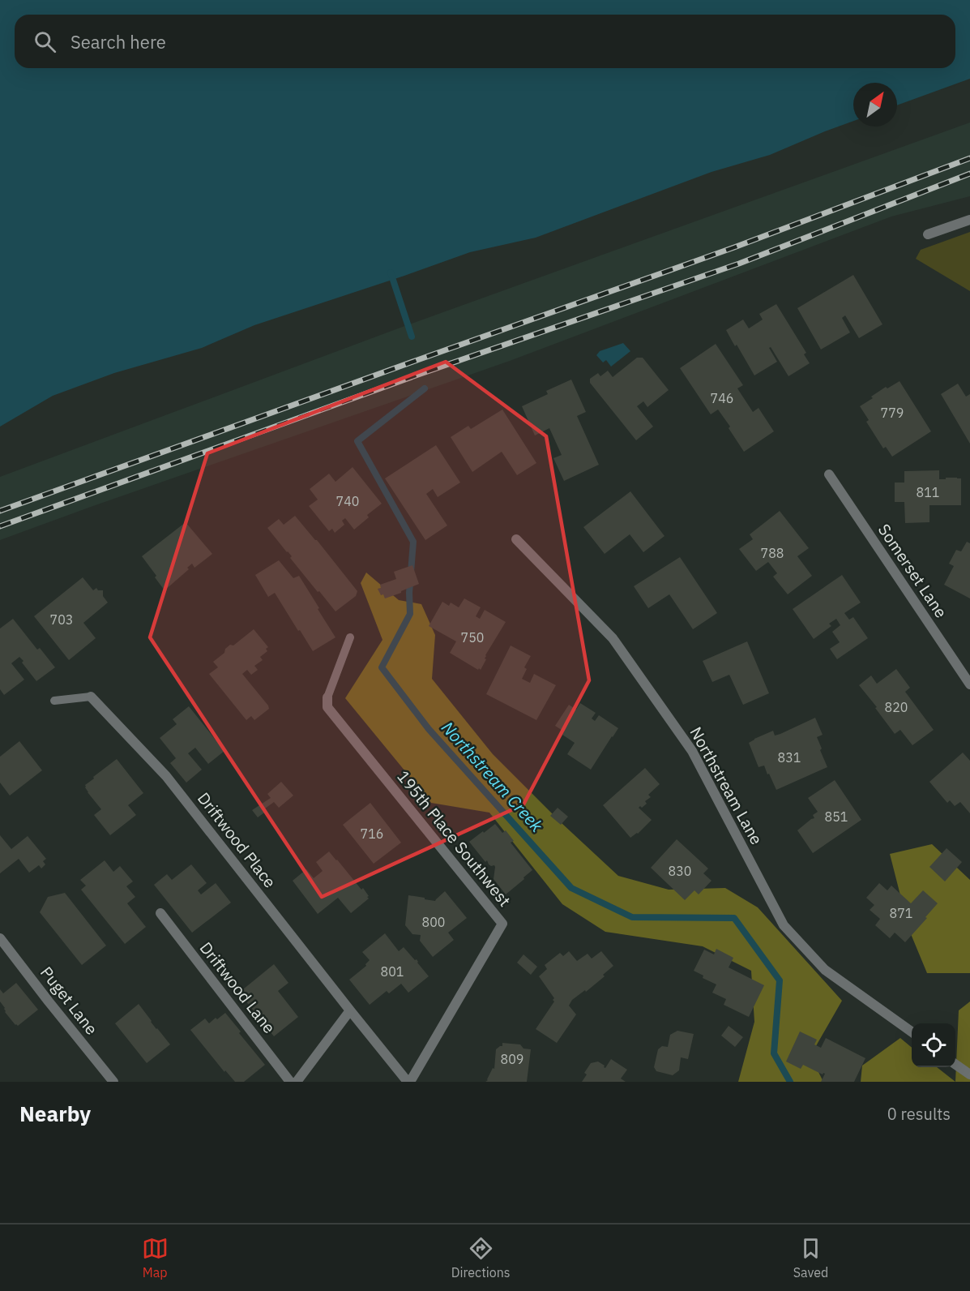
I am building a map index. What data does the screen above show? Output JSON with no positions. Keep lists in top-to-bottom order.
{
  "streets": {
    "street": [
      "Somerset Lane",
      "Northstream Lane",
      "195th Place Southwest",
      "Driftwood Place",
      "Driftwood Lane",
      "Puget Lane"
    ]
  },
  "water": ["Northstream Creek"],
  "house_numbers": [
    "746",
    "779",
    "811",
    "740",
    "788",
    "703",
    "750",
    "820",
    "831",
    "851",
    "716",
    "830",
    "871",
    "800",
    "801",
    "809"
  ],
  "north": "top right",
  "page": {
    "search": "Search here",
    "heading": ["Nearby", "0 results"],
    "nav": ["Map", "Directions", "Saved"]
  }
}
